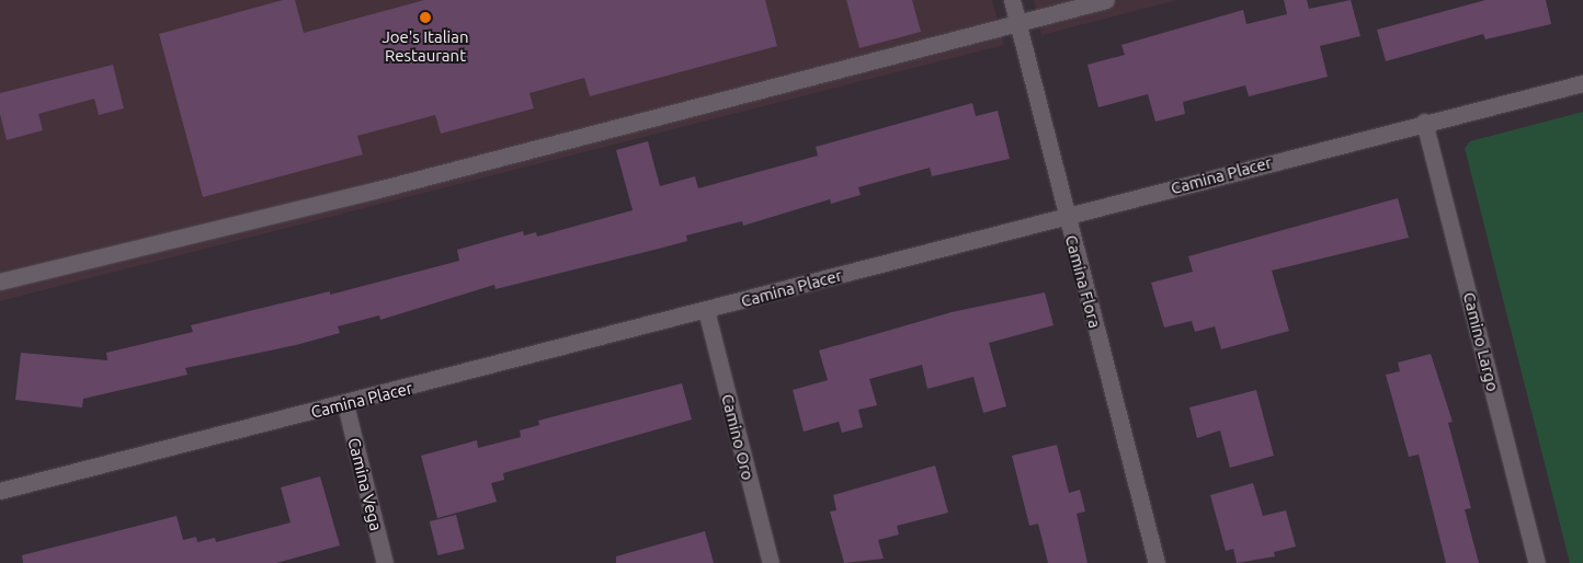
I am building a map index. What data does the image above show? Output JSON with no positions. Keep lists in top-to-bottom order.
{
  "streets": {
    "street": [
      "Camina Placer",
      "Camina Flora",
      "Camino Largo",
      "Camino Oro",
      "Camina Vega"
    ]
  },
  "crossings": [
    ["Camina Placer", "Camina Flora"],
    ["Camina Placer", "Camino Largo"],
    ["Camina Placer", "Camino Oro"],
    ["Camina Placer", "Camina Vega"]
  ],
  "places": ["Joe's Italian Restaurant"]
}
